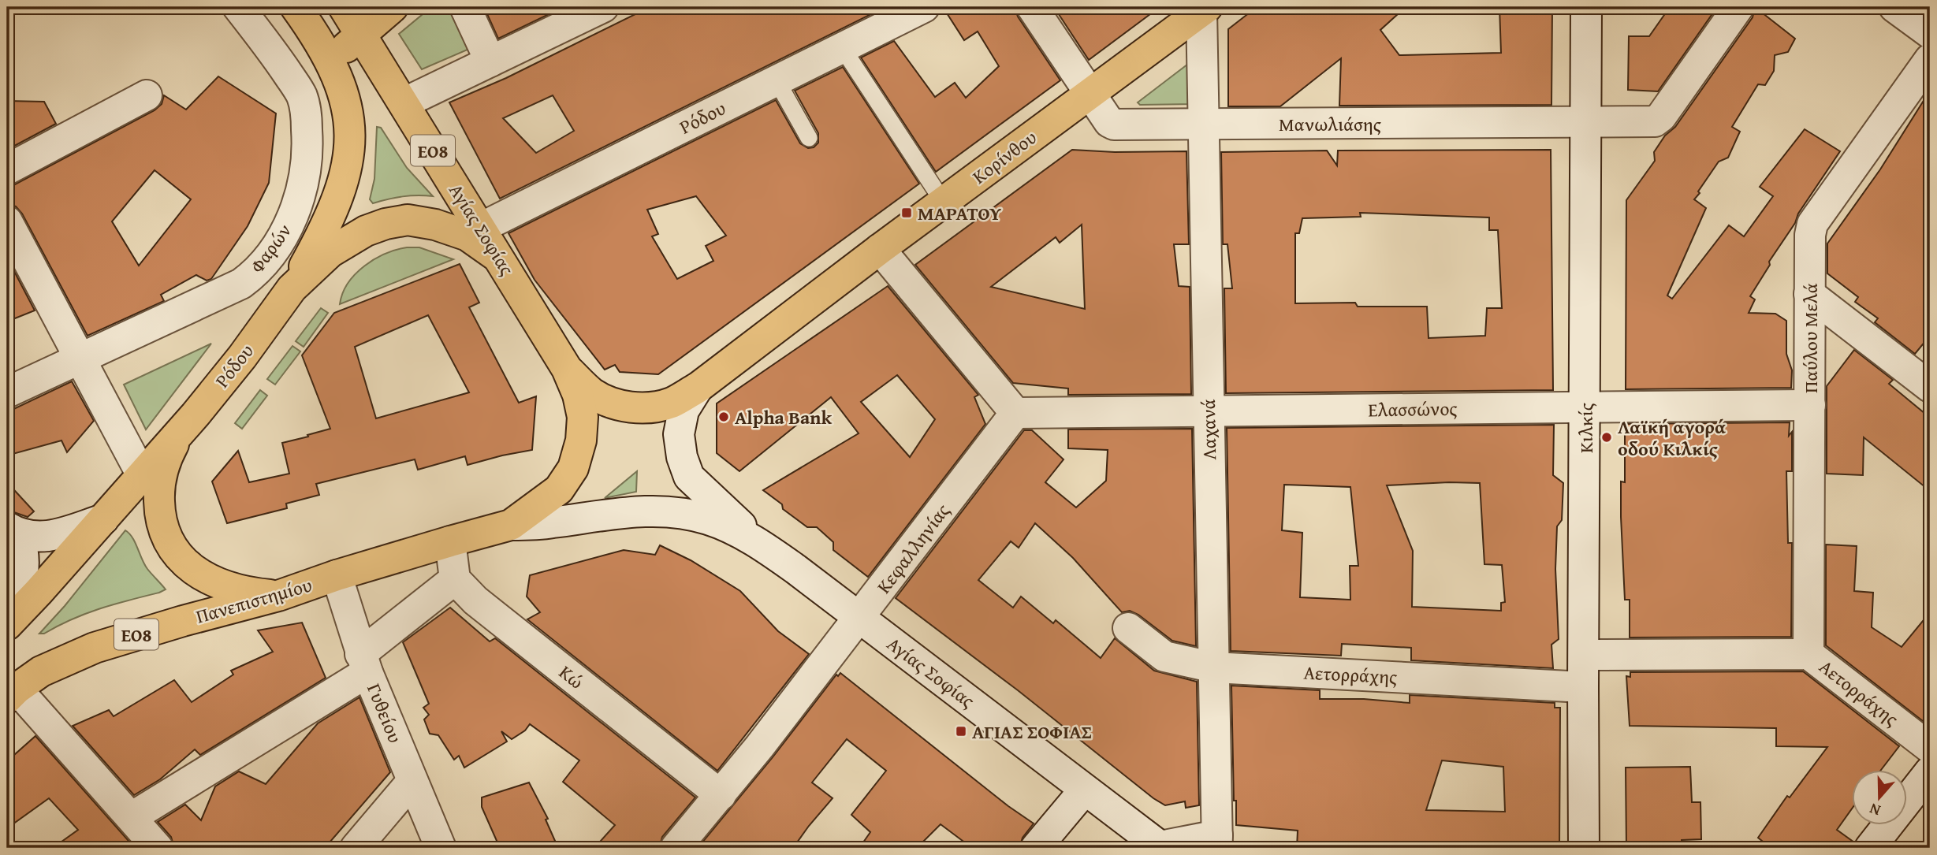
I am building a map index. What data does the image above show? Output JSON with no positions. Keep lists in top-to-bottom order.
{
  "streets": {
    "main road": [
      "Ρόδου",
      "ΕΟ8",
      "Κορίνθου",
      "Αγίας Σοφίας",
      "Πανεπιστημίου"
    ],
    "street": [
      "Μανωλιάσης",
      "Φαρών",
      "Παύλου Μελά",
      "Ελασσώνος",
      "Κιλκίς",
      "Λαχανά",
      "Κεφαλληνίας",
      "Αετορράχης",
      "Κώ",
      "Γυθείου"
    ]
  },
  "crossings": [
    ["Ρόδου", "ΕΟ8"],
    ["Ρόδου", "Αγίας Σοφίας"],
    ["Μανωλιάσης", "Κορίνθου"],
    ["Μανωλιάσης", "Κιλκίς"],
    ["Μανωλιάσης", "Λαχανά"],
    ["ΕΟ8", "Κορίνθου"],
    ["ΕΟ8", "Αγίας Σοφίας"],
    ["ΕΟ8", "Πανεπιστημίου"],
    ["Κορίνθου", "Λαχανά"],
    ["Αγίας Σοφίας", "Κεφαλληνίας"],
    ["Παύλου Μελά", "Ελασσώνος"],
    ["Παύλου Μελά", "Αετορράχης"],
    ["Ελασσώνος", "Κιλκίς"],
    ["Ελασσώνος", "Λαχανά"],
    ["Ελασσώνος", "Κεφαλληνίας"],
    ["Κιλκίς", "Αετορράχης"],
    ["Λαχανά", "Αετορράχης"],
    ["Κεφαλληνίας", "Κώ"],
    ["Πανεπιστημίου", "Γυθείου"]
  ],
  "places": {
    "transit": ["ΜΑΡΑΤΟΥ", "ΑΓΙΑΣ ΣΟΦΙΑΣ"],
    "other": ["Alpha Bank", "Λαϊκή αγορά οδού Κιλκίς"]
  },
  "north": "bottom"
}
